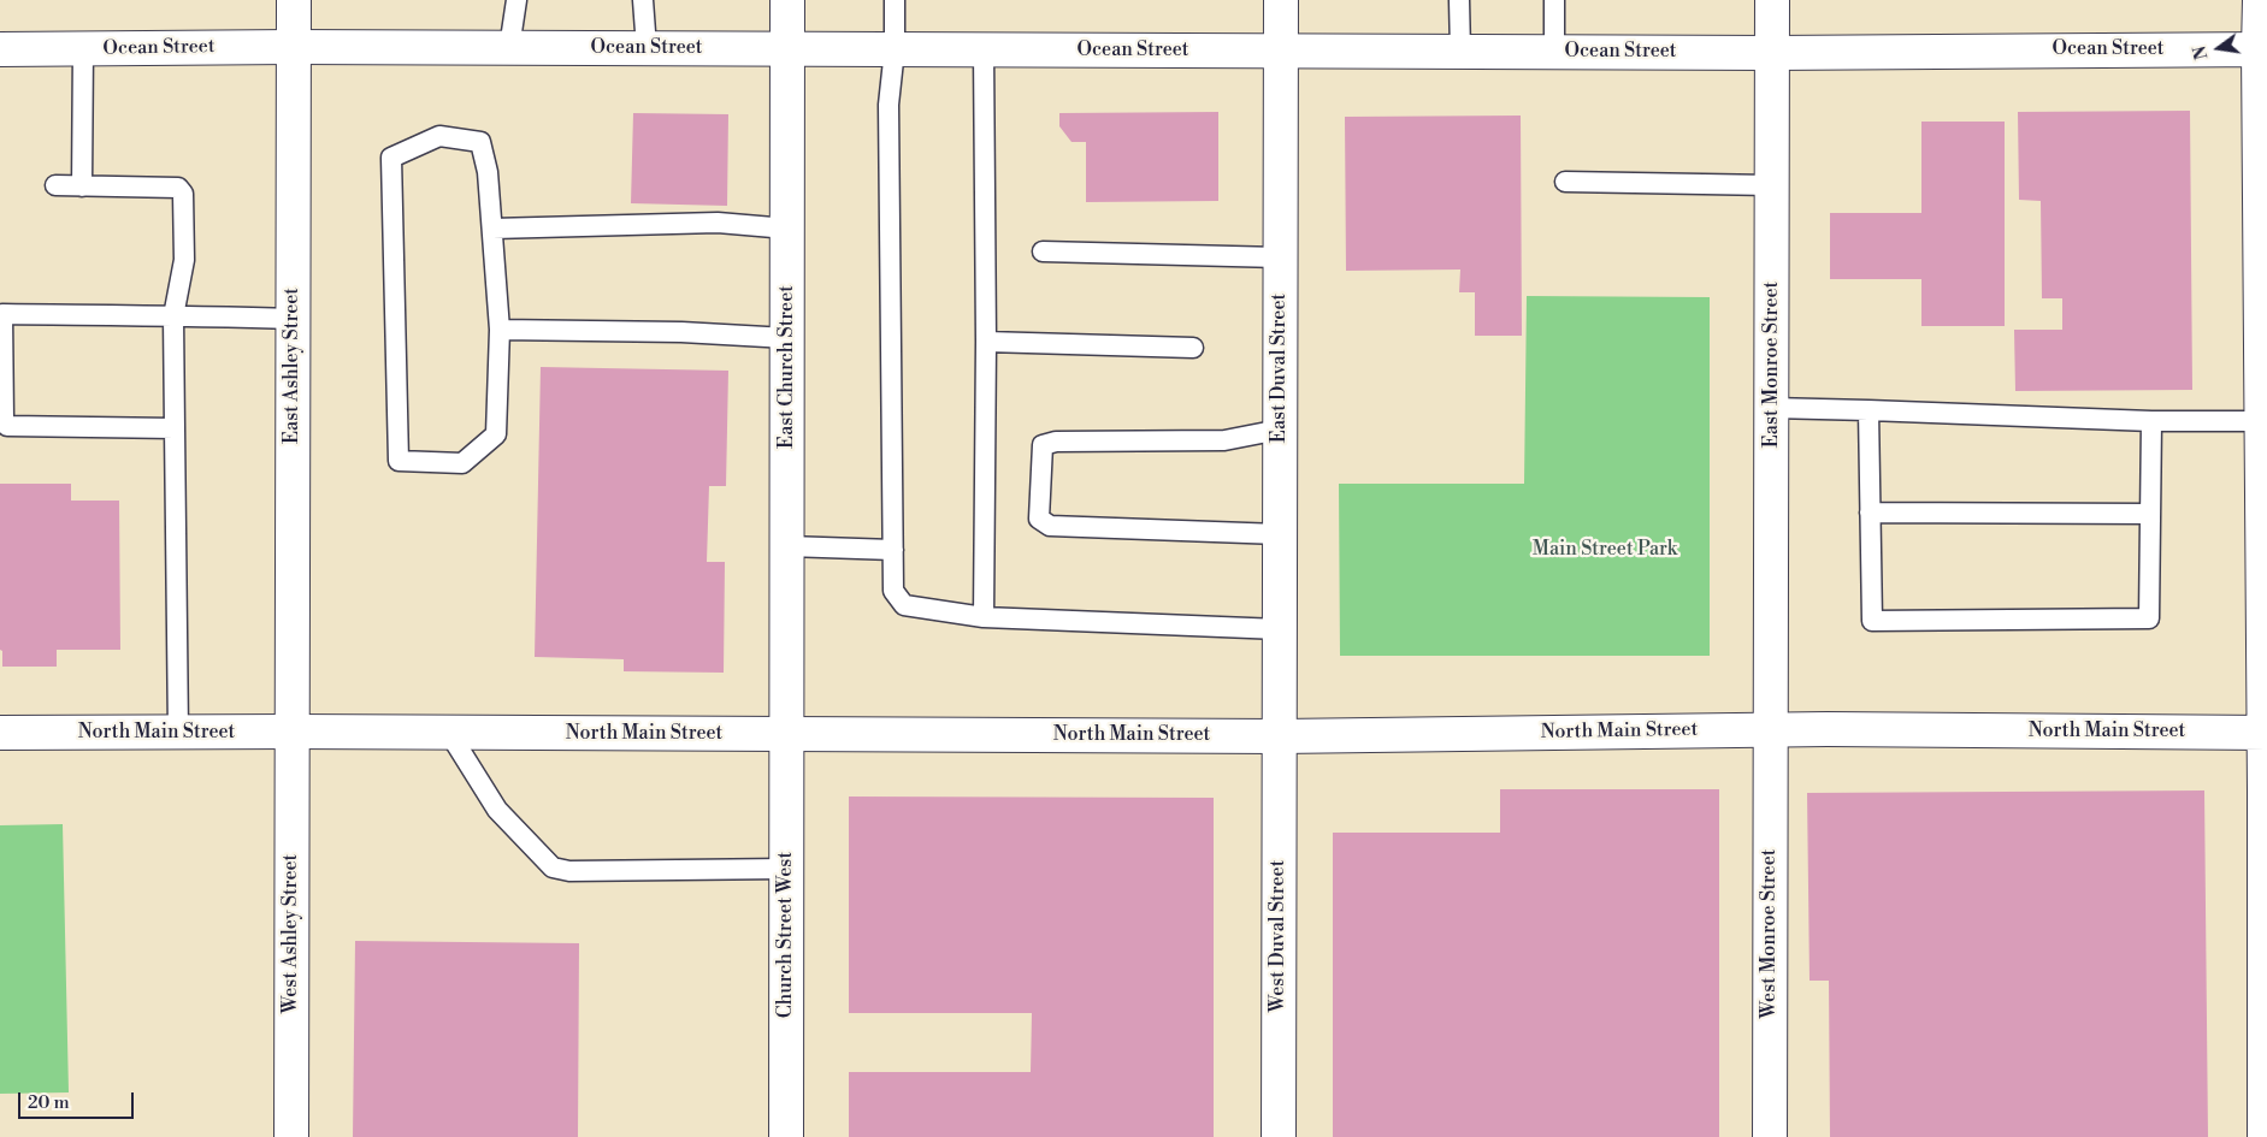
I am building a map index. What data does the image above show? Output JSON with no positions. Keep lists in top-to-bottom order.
{
  "streets": {
    "main road": [
      "Ocean Street",
      "East Monroe Street",
      "East Ashley Street",
      "East Church Street",
      "East Duval Street",
      "North Main Street",
      "West Ashley Street",
      "West Monroe Street",
      "Church Street West",
      "West Duval Street"
    ]
  },
  "crossings": [
    ["Ocean Street", "East Monroe Street"],
    ["Ocean Street", "East Ashley Street"],
    ["Ocean Street", "East Church Street"],
    ["Ocean Street", "East Duval Street"],
    ["East Monroe Street", "North Main Street"],
    ["East Monroe Street", "West Monroe Street"],
    ["East Ashley Street", "North Main Street"],
    ["East Ashley Street", "West Ashley Street"],
    ["East Church Street", "North Main Street"],
    ["East Church Street", "Church Street West"],
    ["East Duval Street", "North Main Street"],
    ["East Duval Street", "West Duval Street"],
    ["North Main Street", "West Ashley Street"],
    ["North Main Street", "West Monroe Street"],
    ["North Main Street", "Church Street West"],
    ["North Main Street", "West Duval Street"]
  ],
  "parks": ["Main Street Park"],
  "scale_bar": "20 m",
  "north": "left"
}
